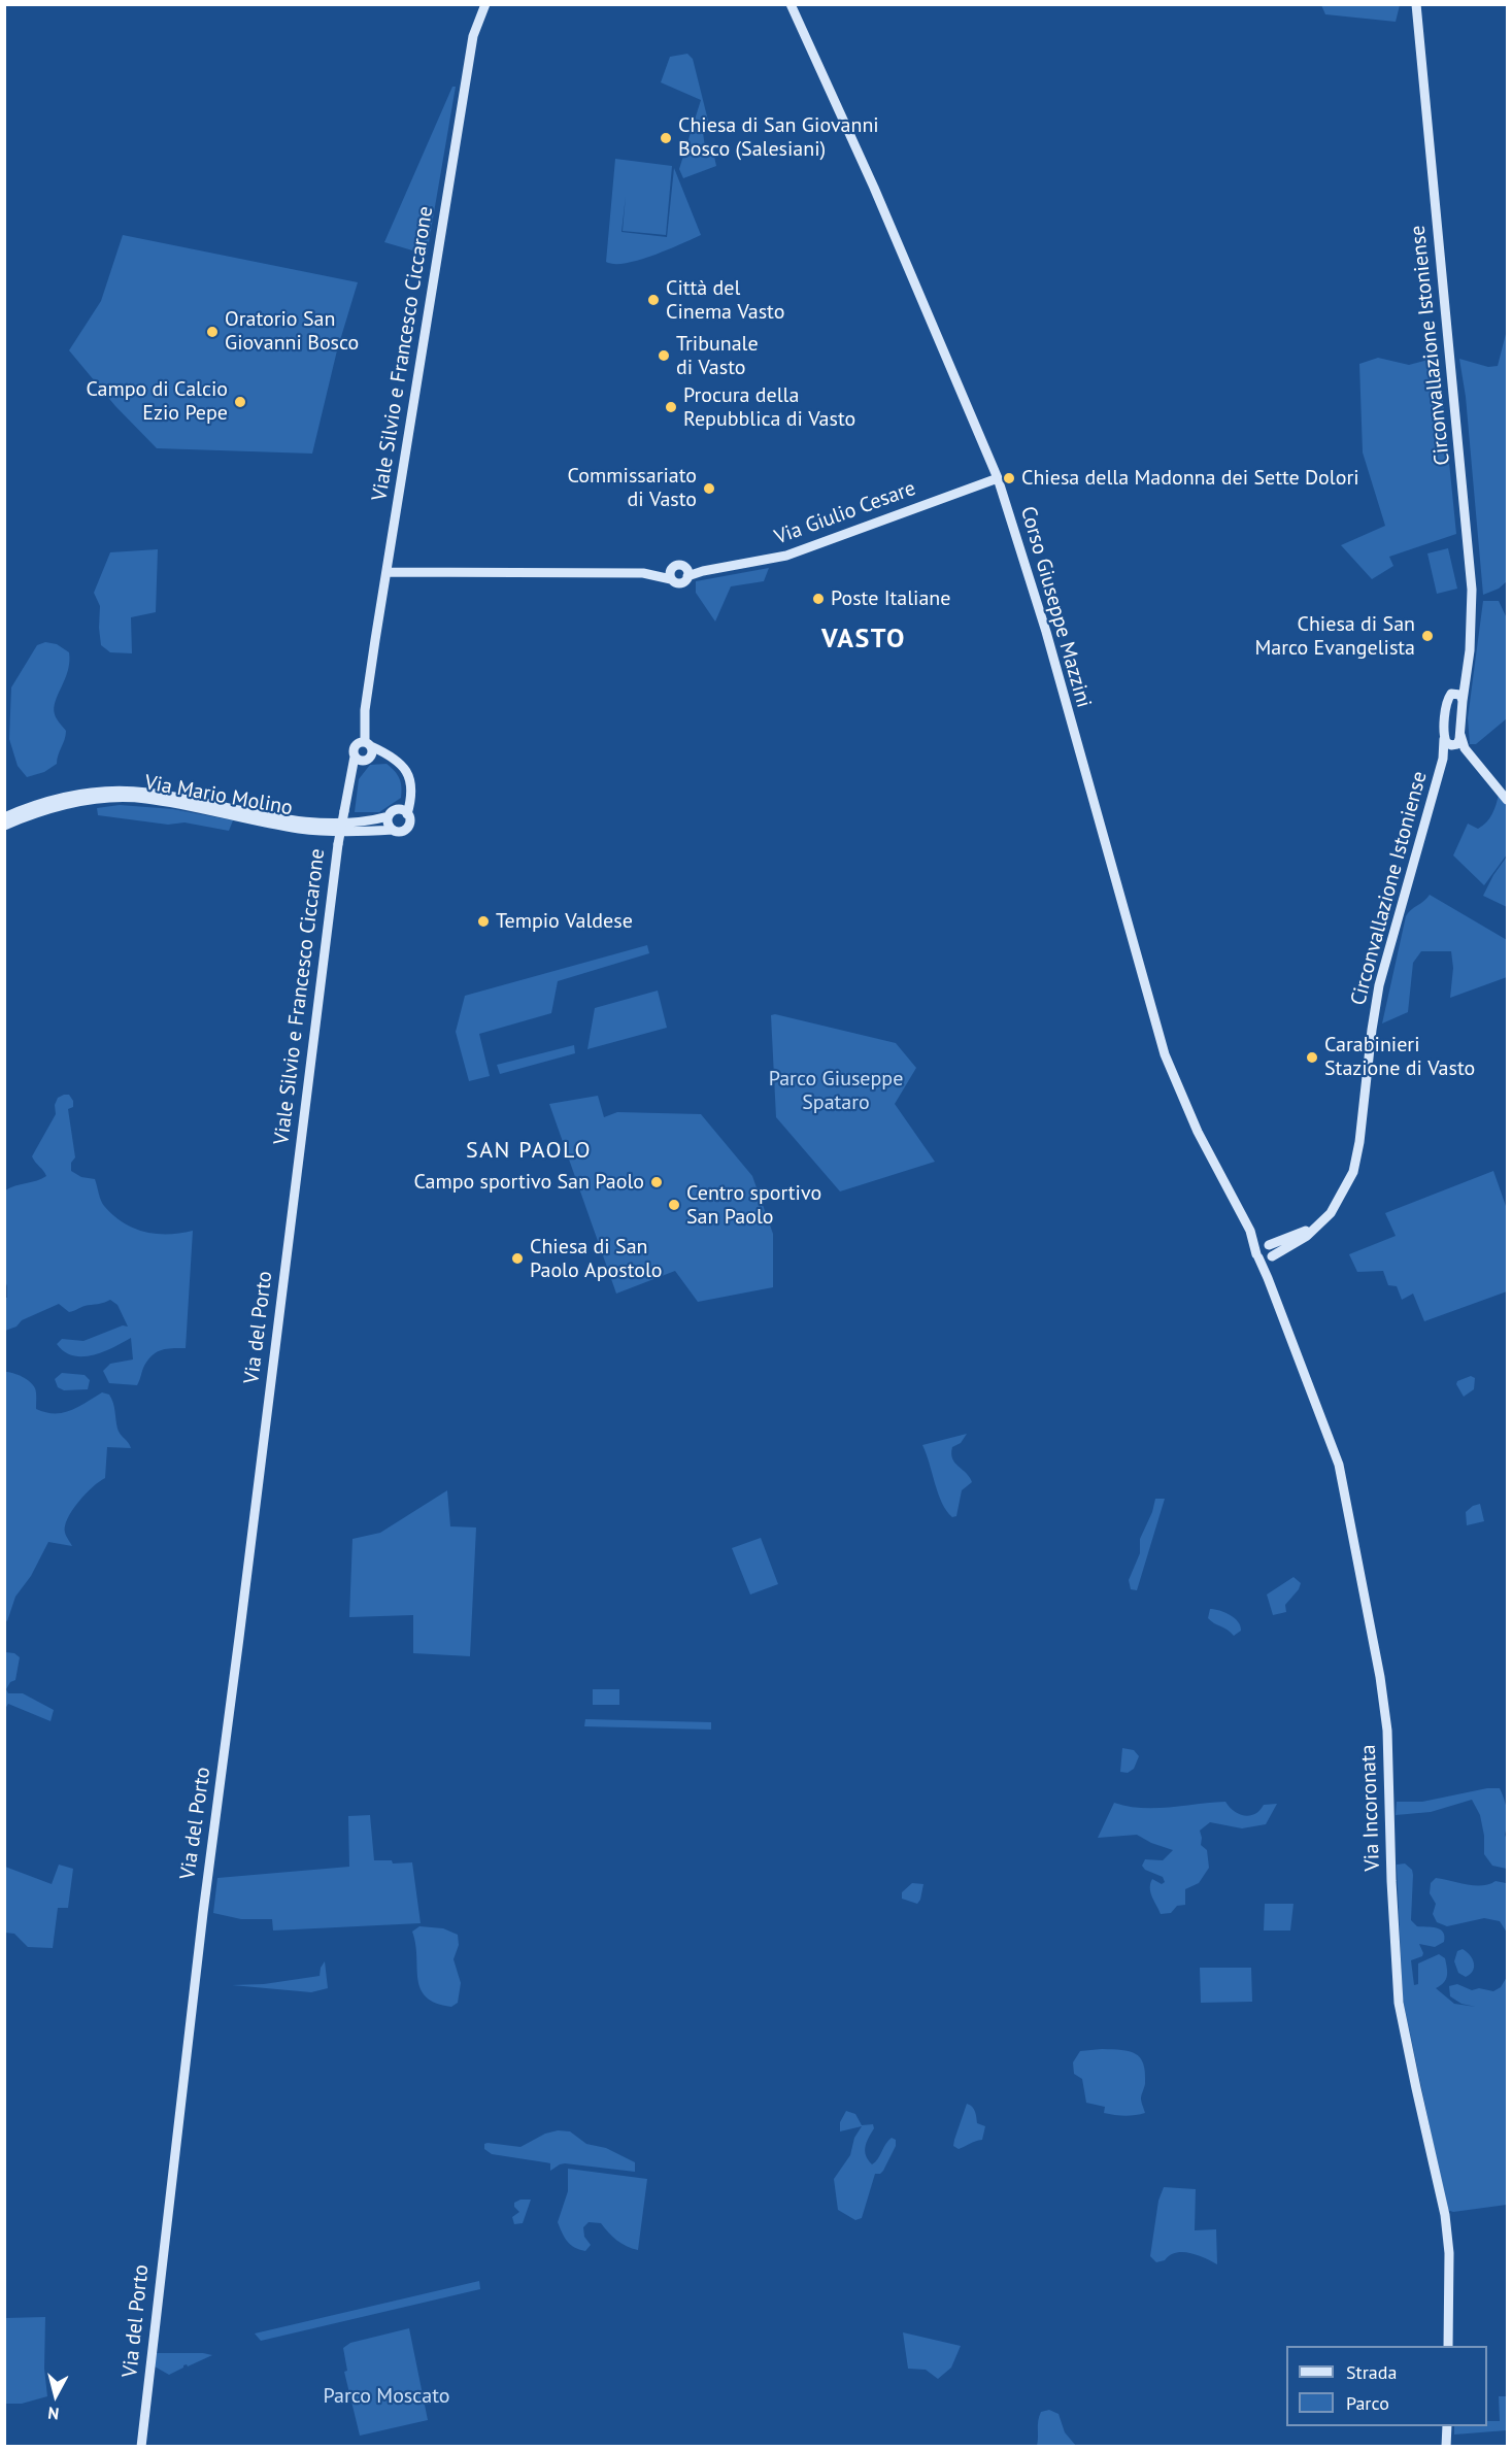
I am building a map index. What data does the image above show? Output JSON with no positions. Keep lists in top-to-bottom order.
{
  "streets": {
    "main road": [
      "Circonvallazione Istoniense",
      "Viale Silvio e Francesco Ciccarone",
      "Via Giulio Cesare",
      "Corso Giuseppe Mazzini",
      "Via Mario Molino",
      "Via del Porto",
      "Via Incoronata"
    ]
  },
  "crossings": [
    ["Circonvallazione Istoniense", "Corso Giuseppe Mazzini"],
    ["Circonvallazione Istoniense", "Via Incoronata"],
    ["Viale Silvio e Francesco Ciccarone", "Via Giulio Cesare"],
    ["Viale Silvio e Francesco Ciccarone", "Via del Porto"],
    ["Via Giulio Cesare", "Corso Giuseppe Mazzini"],
    ["Corso Giuseppe Mazzini", "Via Incoronata"]
  ],
  "districts": ["VASTO", "SAN PAOLO"],
  "parks": ["Parco Giuseppe Spataro", "Parco Moscato"],
  "places": [
    "Chiesa di San Giovanni Bosco (Salesiani)",
    "Città del Cinema Vasto",
    "Oratorio San Giovanni Bosco",
    "Tribunale di Vasto",
    "Campo di Calcio Ezio Pepe",
    "Procura della Repubblica di Vasto",
    "Chiesa della Madonna dei Sette Dolori",
    "Commissariato di Vasto",
    "Poste Italiane",
    "Chiesa di San Marco Evangelista",
    "Tempio Valdese",
    "Carabinieri Stazione di Vasto",
    "Campo sportivo San Paolo",
    "Centro sportivo San Paolo",
    "Chiesa di San Paolo Apostolo"
  ],
  "legend": ["Strada", "Parco"],
  "north": "bottom"
}
